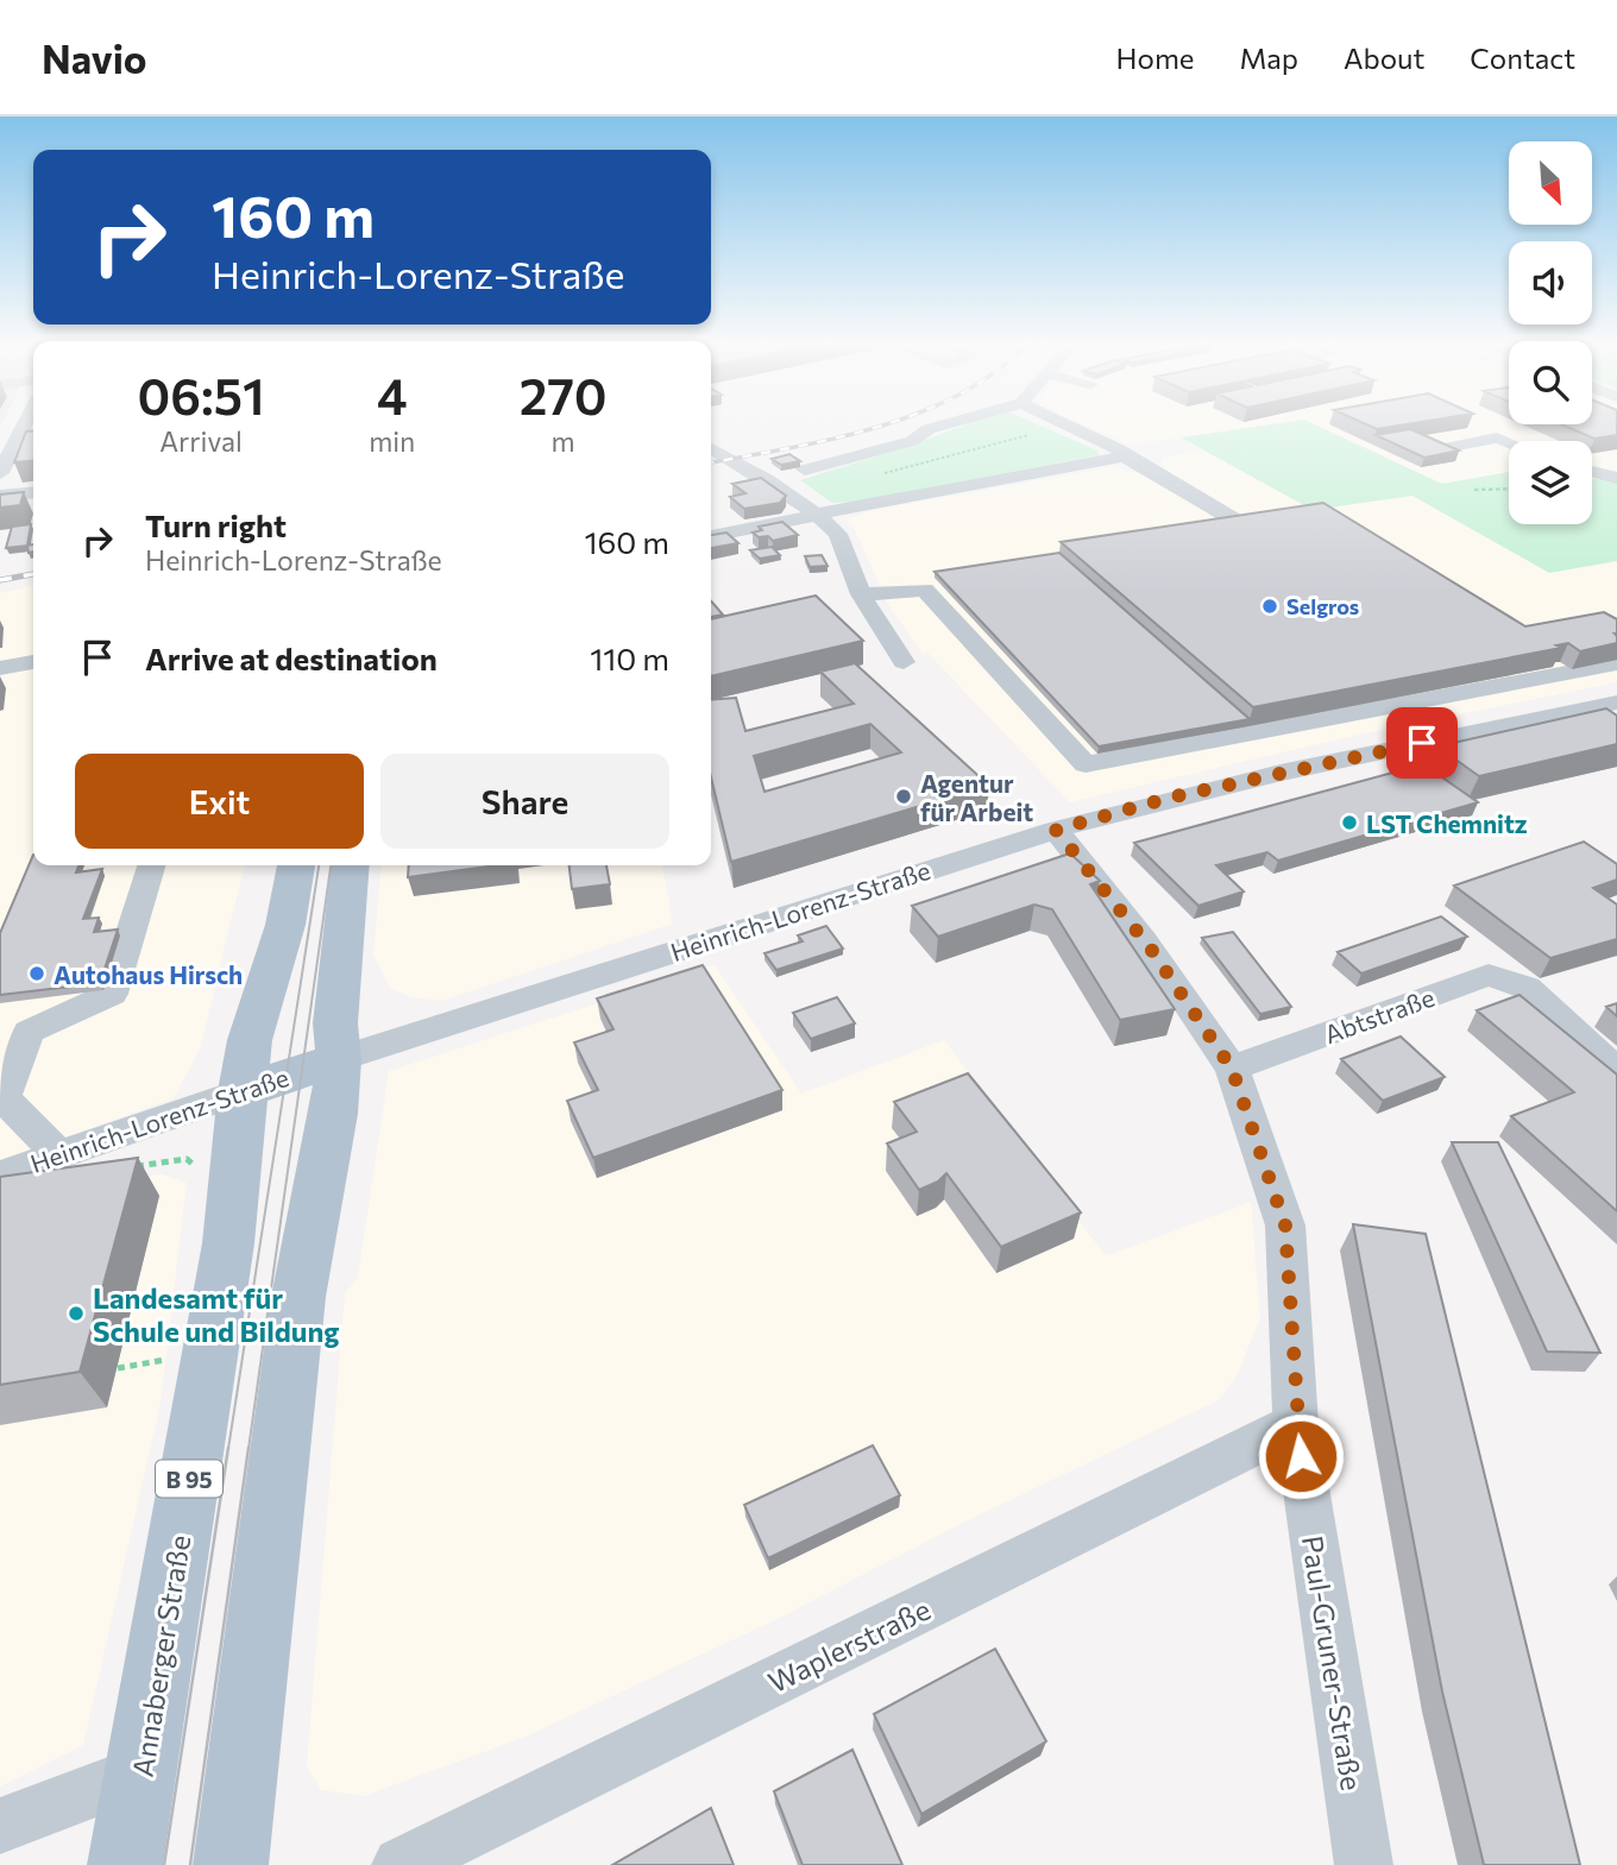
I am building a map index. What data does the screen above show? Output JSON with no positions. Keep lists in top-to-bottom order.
{
  "streets": {
    "main road": ["Heinrich-Lorenz-Straße", "B 95", "Annaberger Straße"],
    "street": ["Abtstraße", "Waplerstraße", "Paul-Gruner-Straße"]
  },
  "crossings": [
    ["Heinrich-Lorenz-Straße", "Annaberger Straße"],
    ["Heinrich-Lorenz-Straße", "Paul-Gruner-Straße"],
    ["Abtstraße", "Paul-Gruner-Straße"],
    ["Waplerstraße", "Paul-Gruner-Straße"]
  ],
  "places": [
    "Selgros",
    "Agentur für Arbeit",
    "LST Chemnitz",
    "Autohaus Hirsch",
    "Landesamt für Schule und Bildung"
  ],
  "north": "bottom right",
  "page": {
    "header": "Navio",
    "nav": [
      "Home",
      "Map",
      "About",
      "Contact"
    ],
    "turn": ["160 m", "Heinrich-Lorenz-Straße"],
    "eta": [
      "06:51",
      "Arrival",
      "4",
      "min",
      "270",
      "m"
    ],
    "list": [
      {
        "name": "Turn right",
        "note": "Heinrich-Lorenz-Straße",
        "value": "160 m"
      },
      {
        "name": "Arrive at destination",
        "value": "110 m"
      }
    ],
    "buttons": ["Exit", "Share"]
  }
}
